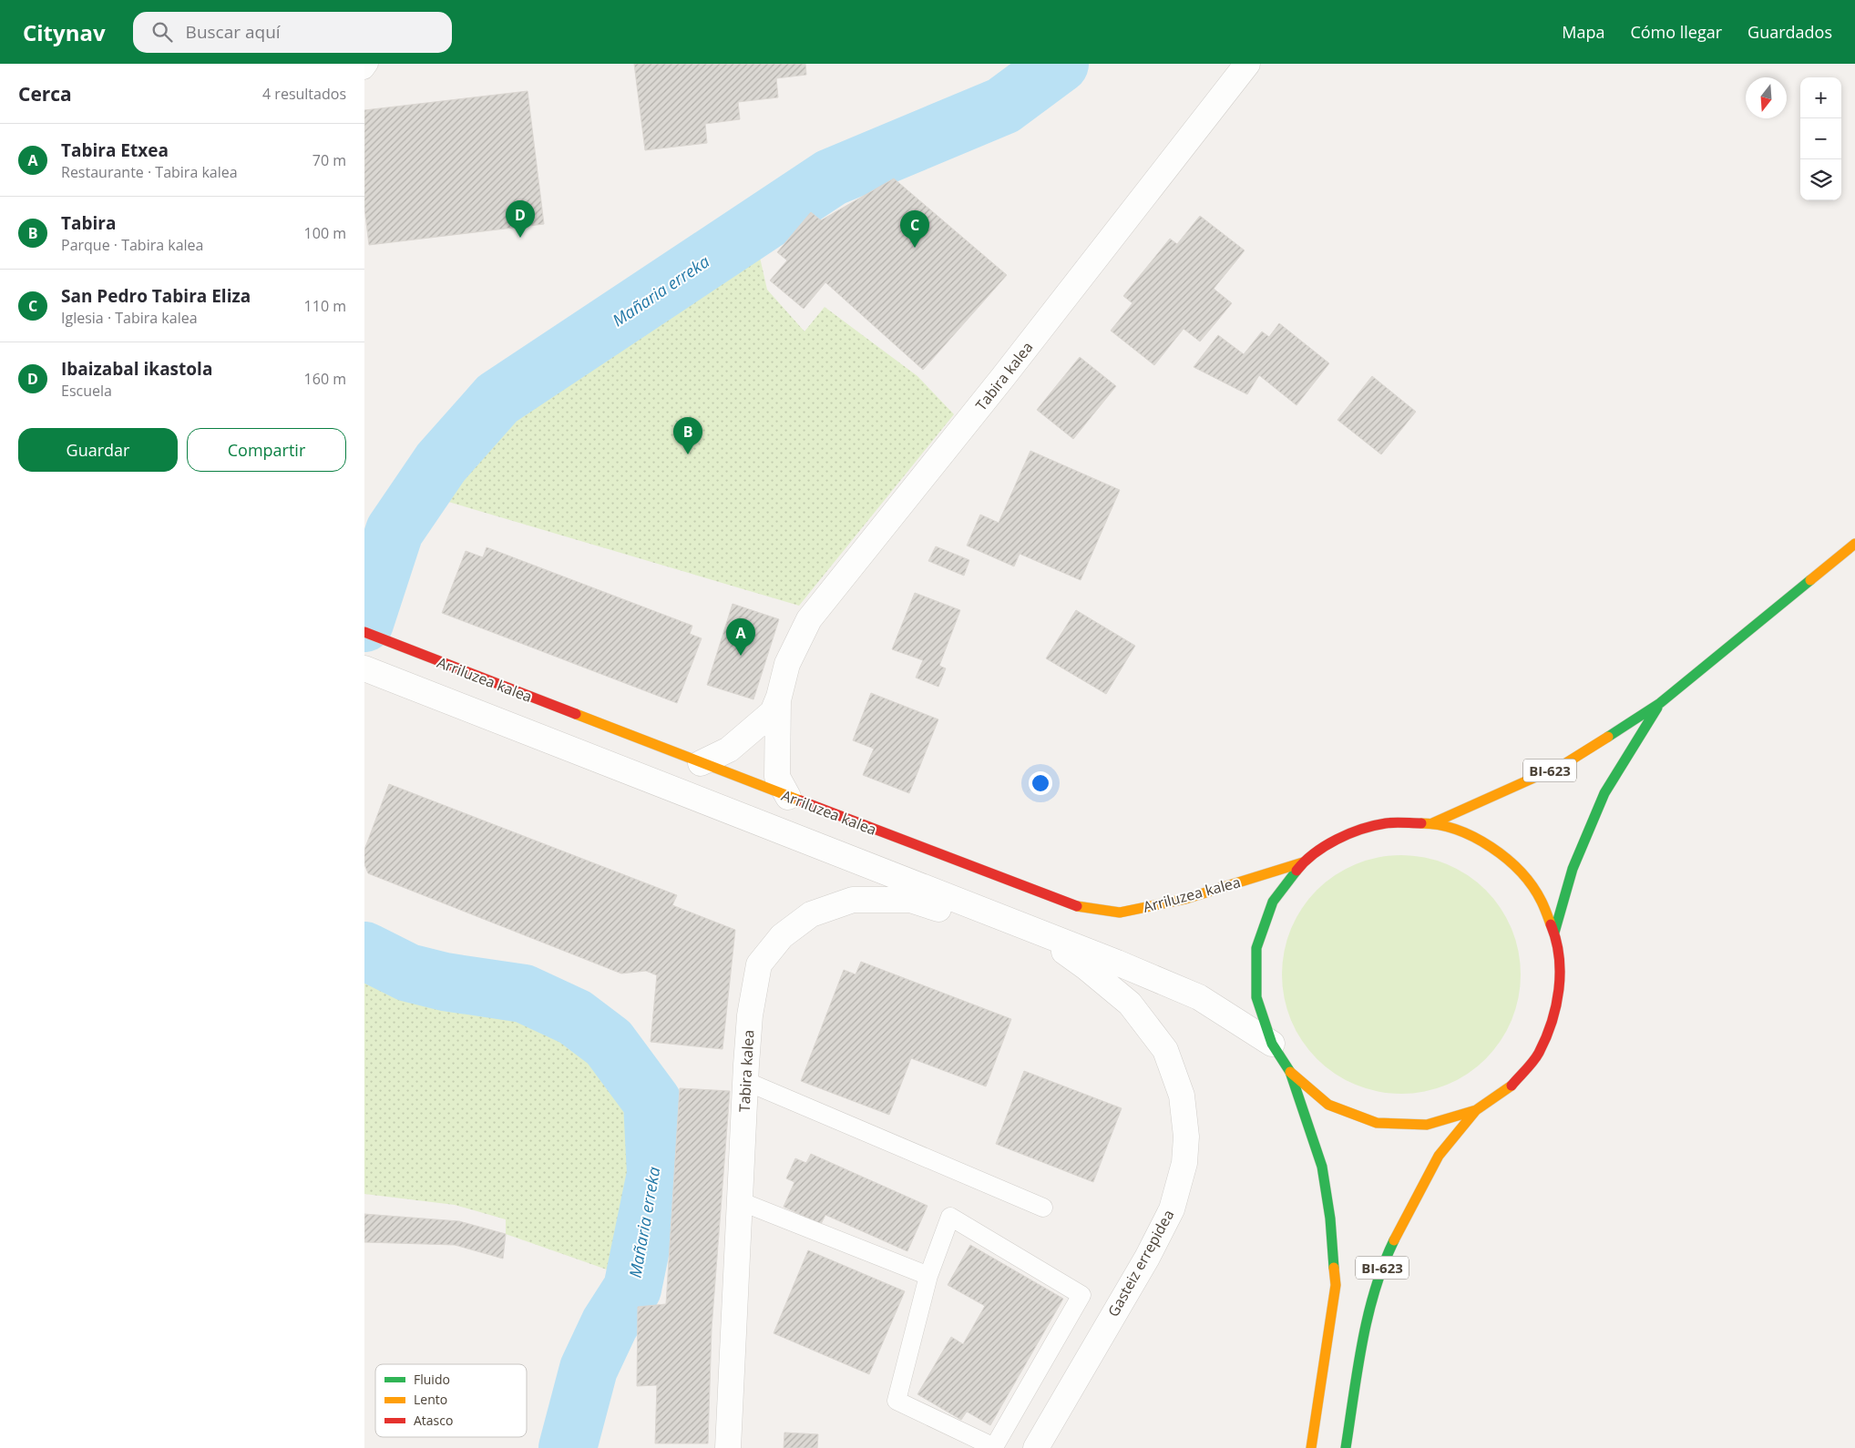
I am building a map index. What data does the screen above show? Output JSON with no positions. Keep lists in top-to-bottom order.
{
  "streets": {
    "main road": ["Arriluzea kalea", "BI-623"],
    "street": ["Tabira kalea", "Gasteiz errepidea"]
  },
  "water": ["Mañaria erreka"],
  "legend": ["Fluido", "Lento", "Atasco"],
  "north": "bottom",
  "page": {
    "header": "Citynav",
    "search": "Buscar aquí",
    "nav": ["Mapa", "Cómo llegar", "Guardados"],
    "heading": ["Cerca", "4 resultados"],
    "map_buttons": ["+", "−"],
    "list": [
      {
        "mark": "A",
        "name": "Tabira Etxea",
        "note": "Restaurante · Tabira kalea",
        "value": "70 m"
      },
      {
        "mark": "B",
        "name": "Tabira",
        "note": "Parque · Tabira kalea",
        "value": "100 m"
      },
      {
        "mark": "C",
        "name": "San Pedro Tabira Eliza",
        "note": "Iglesia · Tabira kalea",
        "value": "110 m"
      },
      {
        "mark": "D",
        "name": "Ibaizabal ikastola",
        "note": "Escuela",
        "value": "160 m"
      }
    ],
    "pins": [
      "D",
      "C",
      "B",
      "A"
    ],
    "buttons": ["Guardar", "Compartir"]
  }
}
